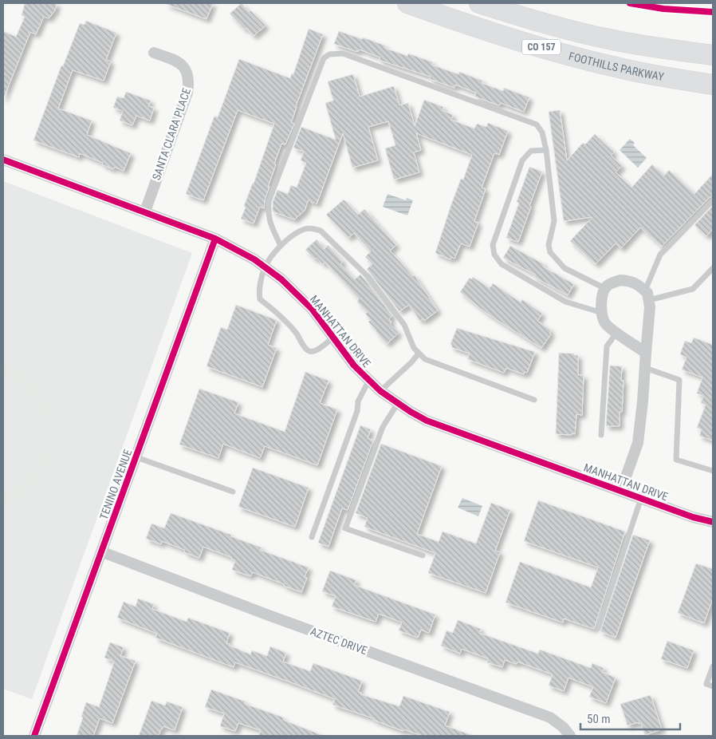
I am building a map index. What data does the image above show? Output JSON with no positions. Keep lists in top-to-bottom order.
{
  "streets": {
    "highway": ["CO 157", "FOOTHILLS PARKWAY"],
    "street": [
      "SANTA CLARA PLACE",
      "MANHATTAN DRIVE",
      "TENINO AVENUE",
      "AZTEC DRIVE"
    ]
  },
  "crossings": [
    ["SANTA CLARA PLACE", "MANHATTAN DRIVE"],
    ["MANHATTAN DRIVE", "TENINO AVENUE"],
    ["TENINO AVENUE", "AZTEC DRIVE"]
  ],
  "scale_bar": "50 m"
}
